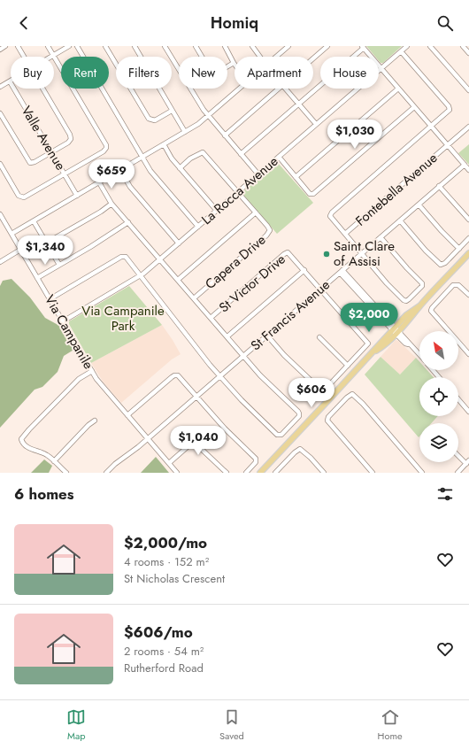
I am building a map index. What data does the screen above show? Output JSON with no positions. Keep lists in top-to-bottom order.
{
  "streets": {
    "street": [
      "Valle Avenue",
      "Fontebella Avenue",
      "La Rocca Avenue",
      "Capera Drive",
      "St Victor Drive",
      "St Francis Avenue",
      "Via Campanile"
    ]
  },
  "crossings": [
    ["La Rocca Avenue", "Capera Drive"],
    ["La Rocca Avenue", "Via Campanile"],
    ["St Victor Drive", "St Francis Avenue"],
    ["St Francis Avenue", "Via Campanile"]
  ],
  "parks": ["Via Campanile Park"],
  "places": ["Saint Clare of Assisi"],
  "north": "top left",
  "page": {
    "header": "Homiq",
    "chip": [
      "Buy",
      "Rent",
      "Filters",
      "New",
      "Apartment",
      "House"
    ],
    "price": [
      "$1,030",
      "$659",
      "$1,340",
      "$2,000",
      "$606",
      "$1,040"
    ],
    "heading": "6 homes",
    "list": [
      {
        "name": "$2,000/mo",
        "note": "4 rooms · 152 m² · St Nicholas Crescent"
      },
      {
        "name": "$606/mo",
        "note": "2 rooms · 54 m² · Rutherford Road"
      }
    ],
    "tabs": ["Map", "Saved", "Home"]
  }
}
